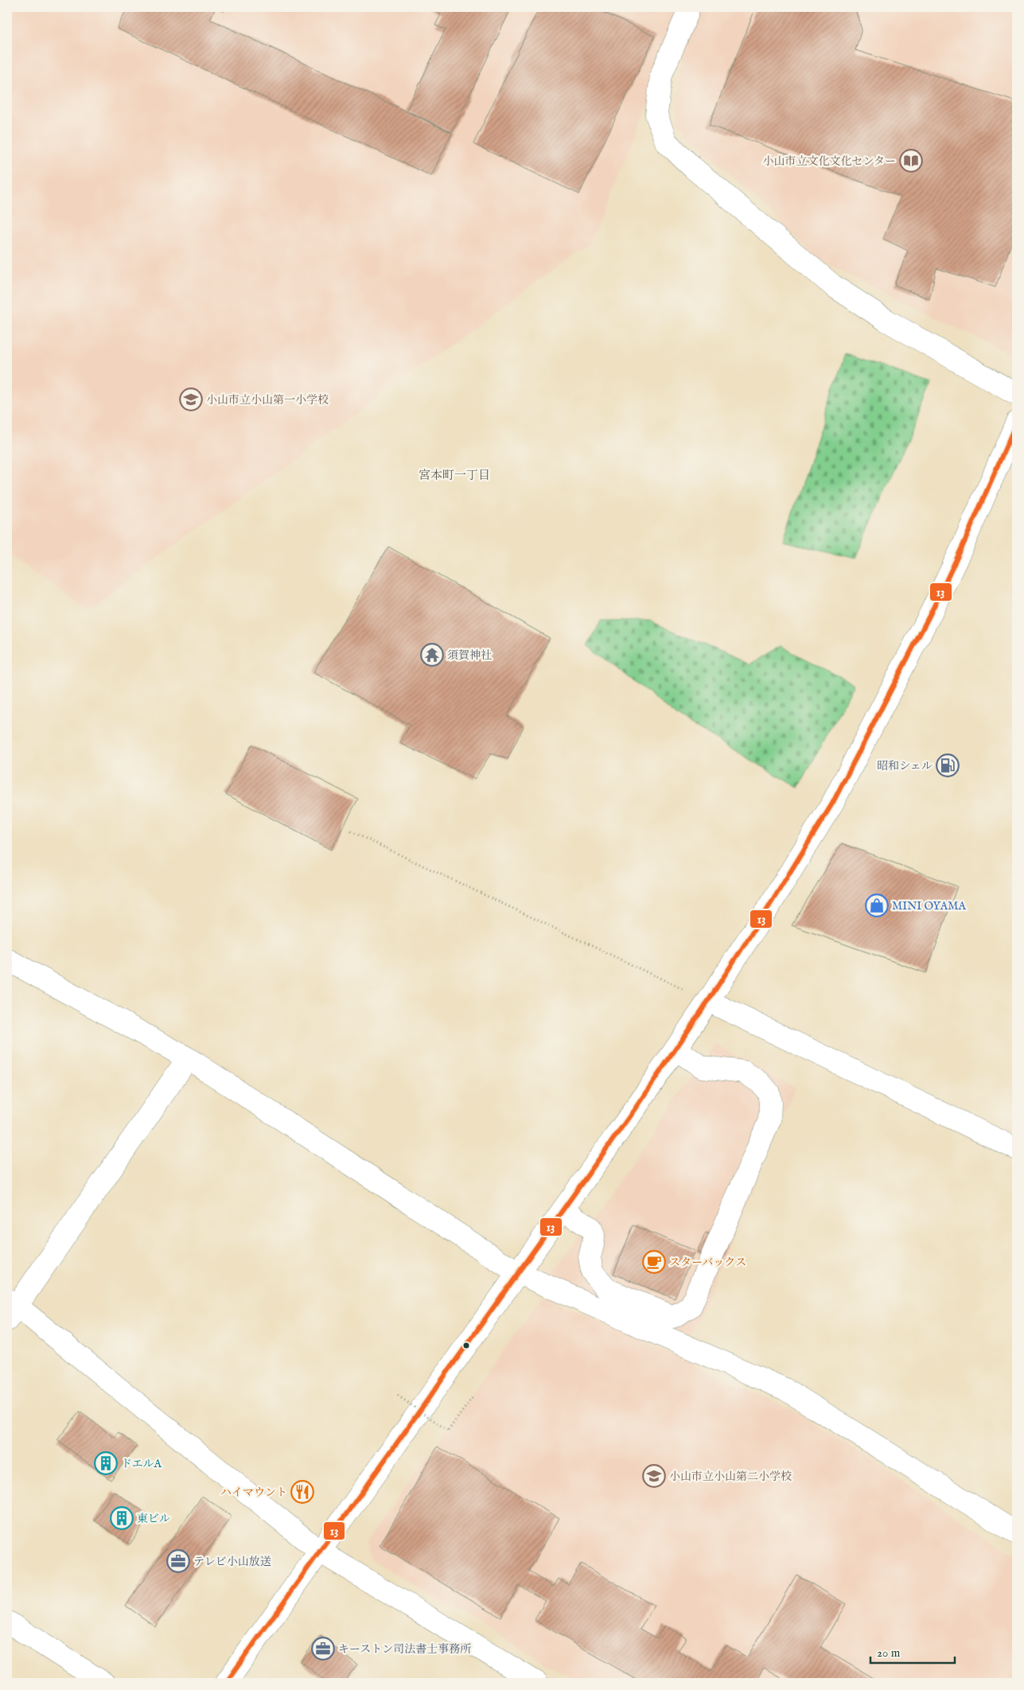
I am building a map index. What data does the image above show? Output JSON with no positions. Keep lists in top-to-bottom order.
{
  "districts": ["宮本町一丁目"],
  "places": {
    "library": ["小山市立文化文化センター"],
    "school or university": ["小山市立小山第一小学校", "小山市立小山第二小学校"],
    "temple": ["須賀神社"],
    "fuel station": ["昭和シェル"],
    "shop": ["MINI OYAMA"],
    "cafe": ["スターバックス"],
    "building": ["ドエルA", "東ビル"],
    "restaurant": ["ハイマウント"],
    "office": ["テレビ小山放送", "キーストン司法書士事務所"]
  },
  "lines": ["transit line 13"],
  "scale_bar": "20 m"
}
